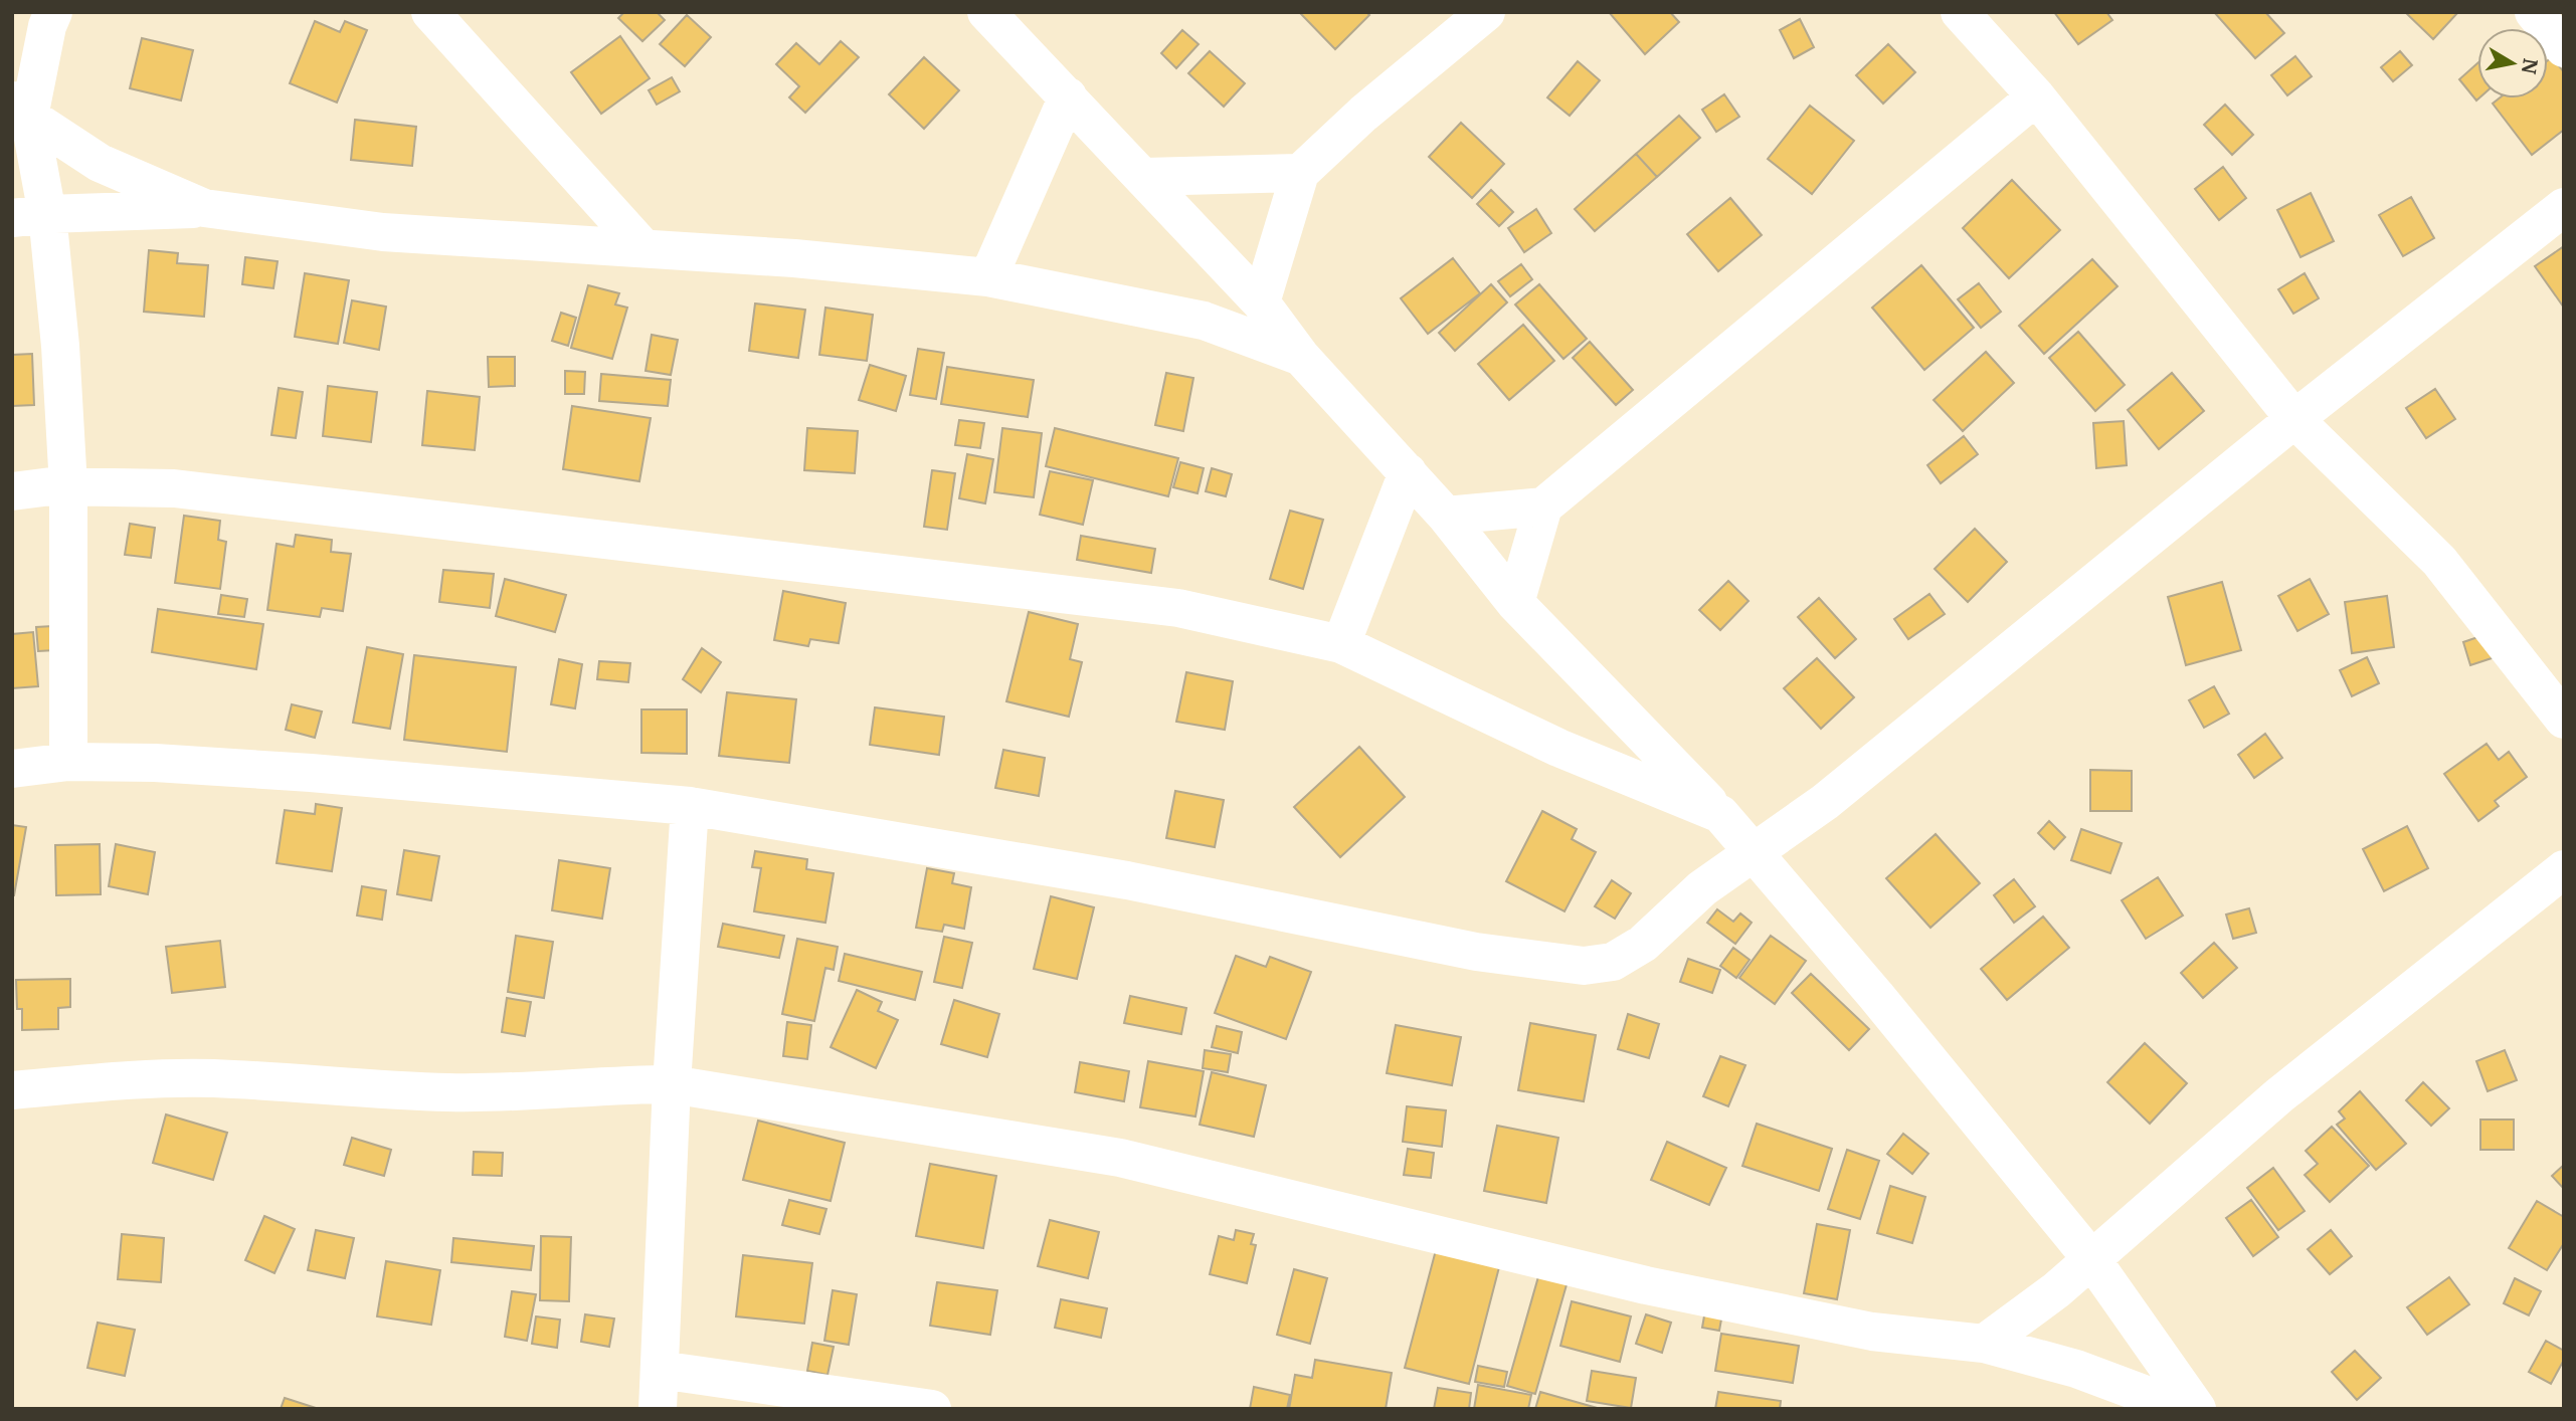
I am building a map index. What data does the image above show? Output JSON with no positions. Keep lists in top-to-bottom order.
{
  "north": "right"
}
